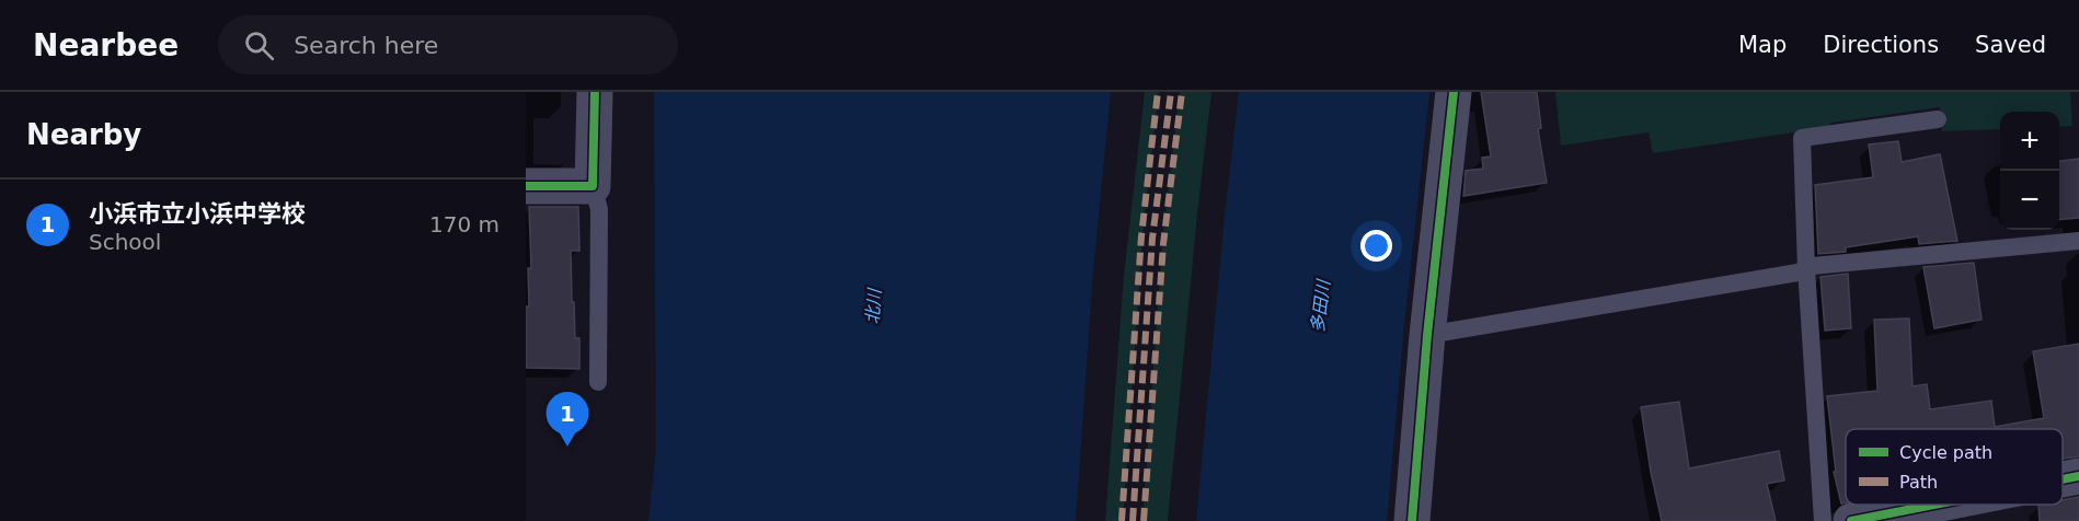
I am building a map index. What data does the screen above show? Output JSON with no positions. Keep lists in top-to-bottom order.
{
  "water": ["北川", "多田川"],
  "legend": ["Cycle path", "Path"],
  "page": {
    "header": "Nearbee",
    "search": "Search here",
    "nav": ["Map", "Directions", "Saved"],
    "heading": "Nearby",
    "map_buttons": ["+", "−"],
    "list": [
      {
        "mark": "1",
        "name": "小浜市立小浜中学校",
        "note": "School",
        "value": "170 m"
      }
    ],
    "pins": "1"
  }
}
